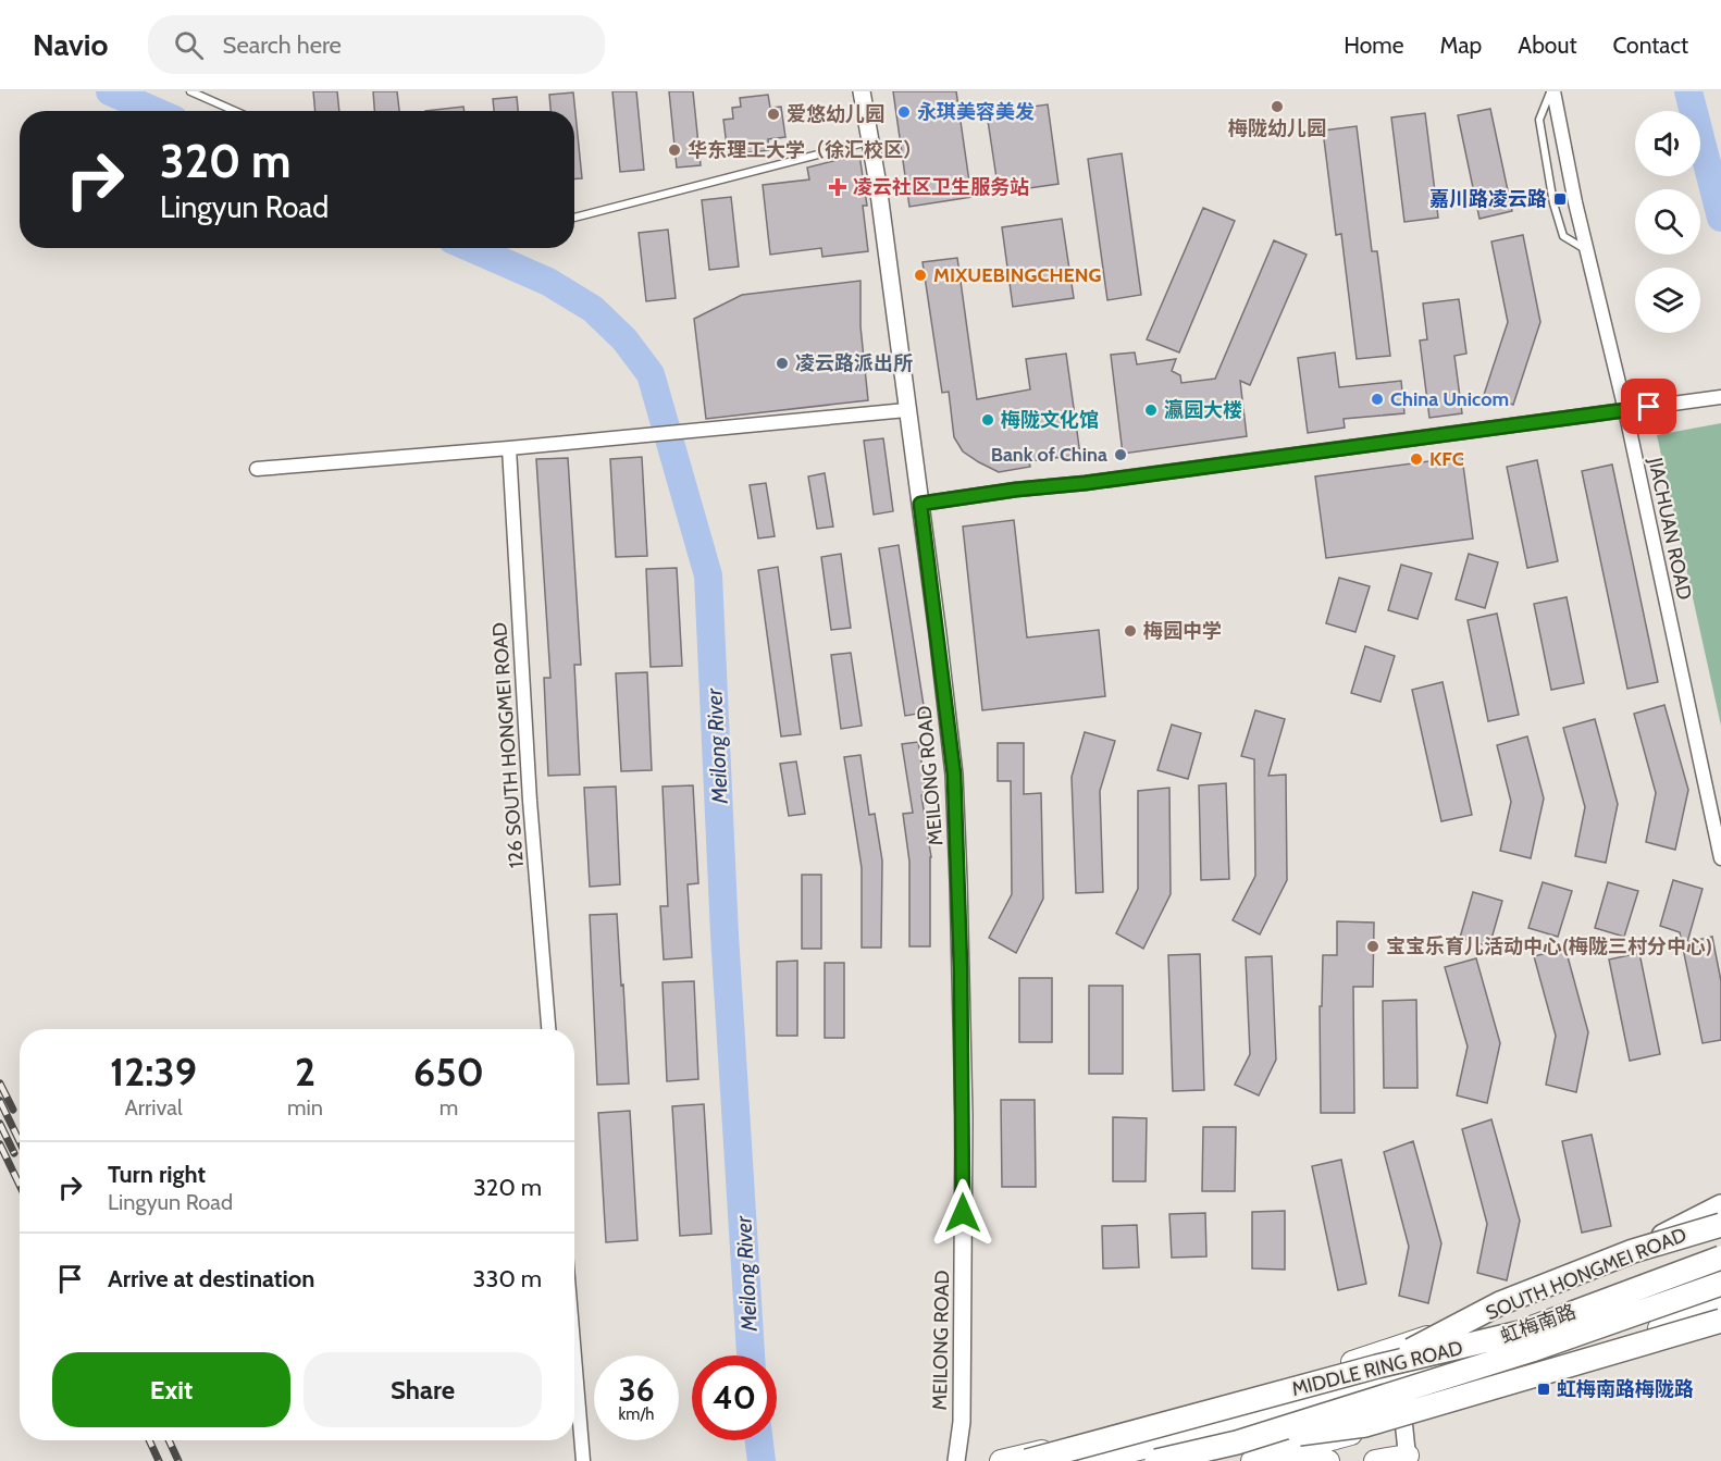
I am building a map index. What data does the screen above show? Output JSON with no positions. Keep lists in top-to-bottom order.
{
  "streets": {
    "highway": ["MIDDLE RING ROAD"],
    "main road": ["SOUTH HONGMEI ROAD", "虹梅南路"],
    "street": ["JIACHUAN ROAD", "126 SOUTH HONGMEI ROAD", "MEILONG ROAD"]
  },
  "crossings": [
    ["虹梅南路", "MIDDLE RING ROAD"]
  ],
  "water": ["Meilong River"],
  "places": {
    "other": [
      "梅陇幼儿园",
      "永琪美容美发",
      "爱悠幼儿园",
      "华东理工大学（徐汇校区）",
      "MIXUEBINGCHENG",
      "凌云路派出所",
      "China Unicom",
      "瀛园大楼",
      "梅陇文化馆",
      "Bank of China",
      "KFC",
      "梅园中学",
      "宝宝乐育儿活动中心(梅陇三村分中心)"
    ],
    "health": ["凌云社区卫生服务站"],
    "transit": ["嘉川路凌云路", "虹梅南路梅陇路"]
  },
  "page": {
    "header": "Navio",
    "search": "Search here",
    "nav": [
      "Home",
      "Map",
      "About",
      "Contact"
    ],
    "turn": ["320 m", "Lingyun Road"],
    "eta": [
      "12:39",
      "Arrival",
      "2",
      "min",
      "650",
      "m"
    ],
    "list": [
      {
        "name": "Turn right",
        "note": "Lingyun Road",
        "value": "320 m"
      },
      {
        "name": "Arrive at destination",
        "value": "330 m"
      }
    ],
    "buttons": ["Exit", "Share"],
    "speed": "36 km/h",
    "limit": "40"
  }
}
